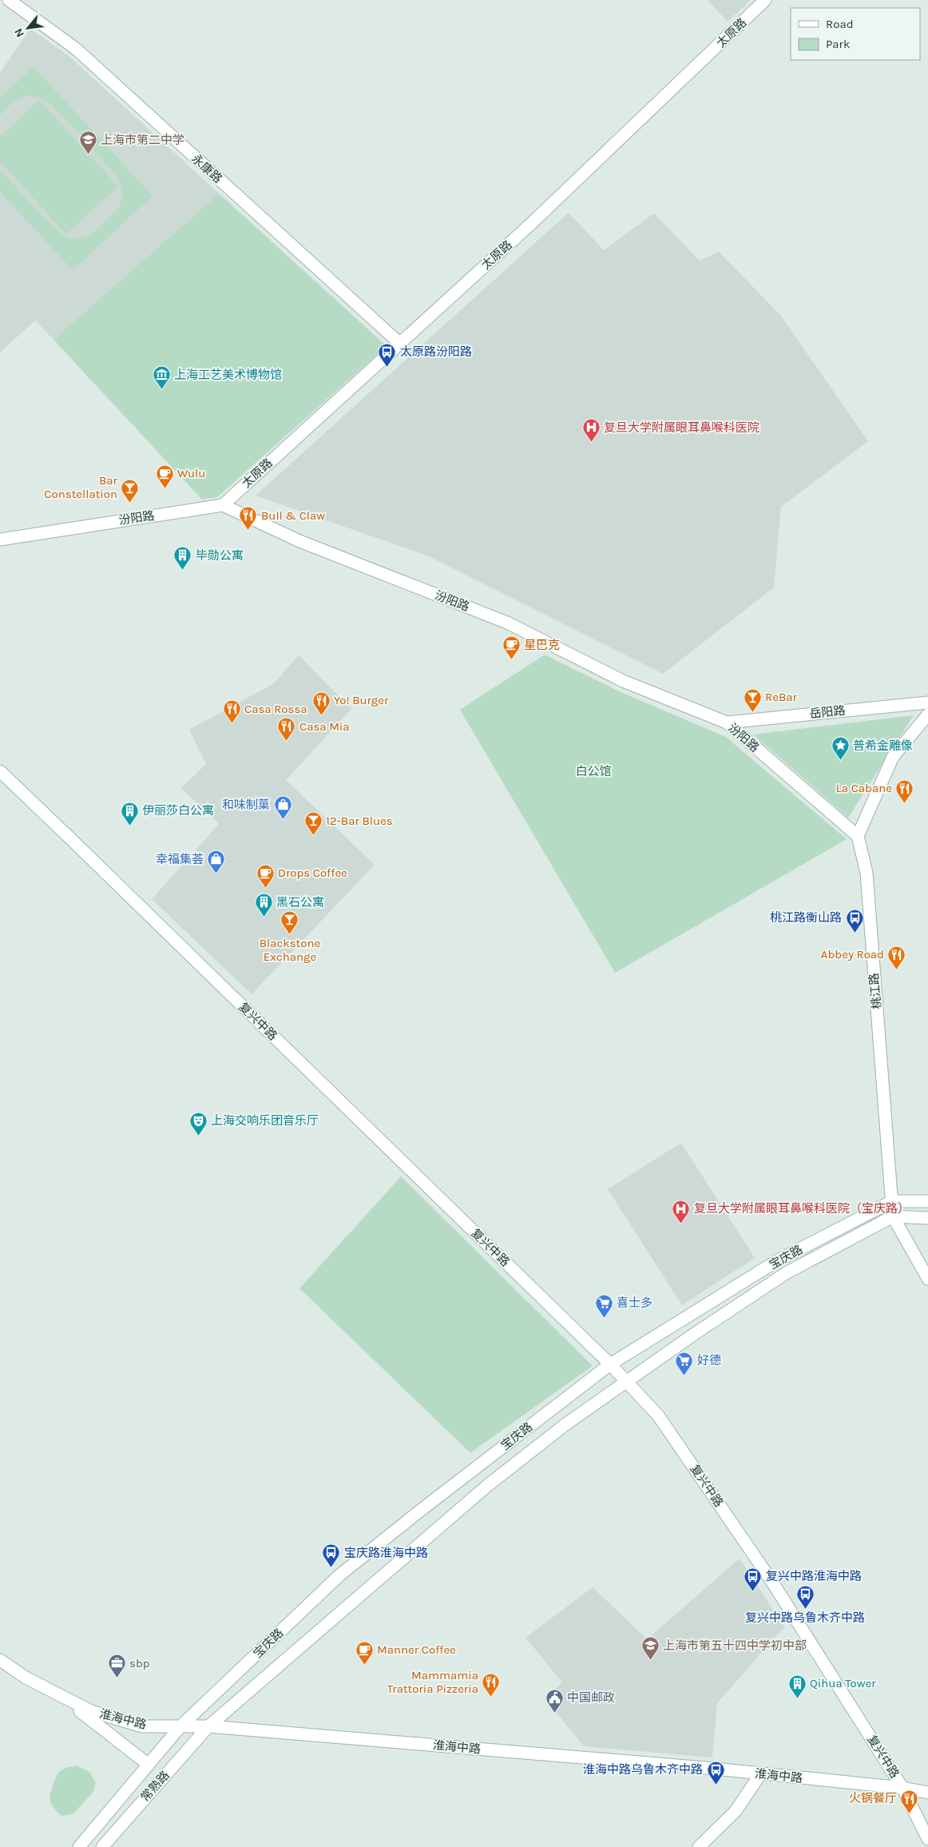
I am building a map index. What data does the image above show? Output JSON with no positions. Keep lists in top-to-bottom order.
{
  "streets": {
    "main road": [
      "太原路",
      "永康路",
      "汾阳路",
      "岳阳路",
      "桃江路",
      "复兴中路",
      "宝庆路",
      "淮海中路",
      "常熟路"
    ]
  },
  "crossings": [
    ["太原路", "永康路"],
    ["太原路", "汾阳路"],
    ["汾阳路", "岳阳路"],
    ["汾阳路", "桃江路"],
    ["桃江路", "宝庆路"],
    ["复兴中路", "宝庆路"],
    ["复兴中路", "淮海中路"],
    ["宝庆路", "淮海中路"],
    ["宝庆路", "常熟路"],
    ["淮海中路", "常熟路"]
  ],
  "parks": ["白公馆"],
  "places": {
    "school or university": ["上海市第二中学", "上海市第五十四中学初中部"],
    "bus stop": [
      "太原路汾阳路",
      "桃江路衡山路",
      "宝庆路淮海中路",
      "复兴中路淮海中路",
      "复兴中路乌鲁木齐中路",
      "淮海中路乌鲁木齐中路"
    ],
    "museum": ["上海工艺美术博物馆"],
    "hospital": ["复旦大学附属眼耳鼻喉科医院", "复旦大学附属眼耳鼻喉科医院（宝庆路）"],
    "cafe": [
      "Wulu",
      "星巴克",
      "Drops Coffee",
      "Manner Coffee"
    ],
    "bar": [
      "Bar Constellation",
      "ReBar",
      "12-Bar Blues",
      "Blackstone Exchange"
    ],
    "restaurant": [
      "Bull & Claw",
      "Yo! Burger",
      "Casa Rossa",
      "Casa Mia",
      "La Cabane",
      "Abbey Road",
      "Mammamia Trattoria Pizzeria",
      "火锅餐厅"
    ],
    "building": [
      "毕勋公寓",
      "伊丽莎白公寓",
      "黑石公寓",
      "Qihua Tower"
    ],
    "place": ["普希金雕像"],
    "shop": ["和味制菓", "幸福集荟"],
    "theatre": ["上海交响乐团音乐厅"],
    "supermarket": ["喜士多", "好德"],
    "office": ["sbp"],
    "public building": ["中国邮政"]
  },
  "legend": ["Road", "Park"],
  "north": "bottom left"
}
